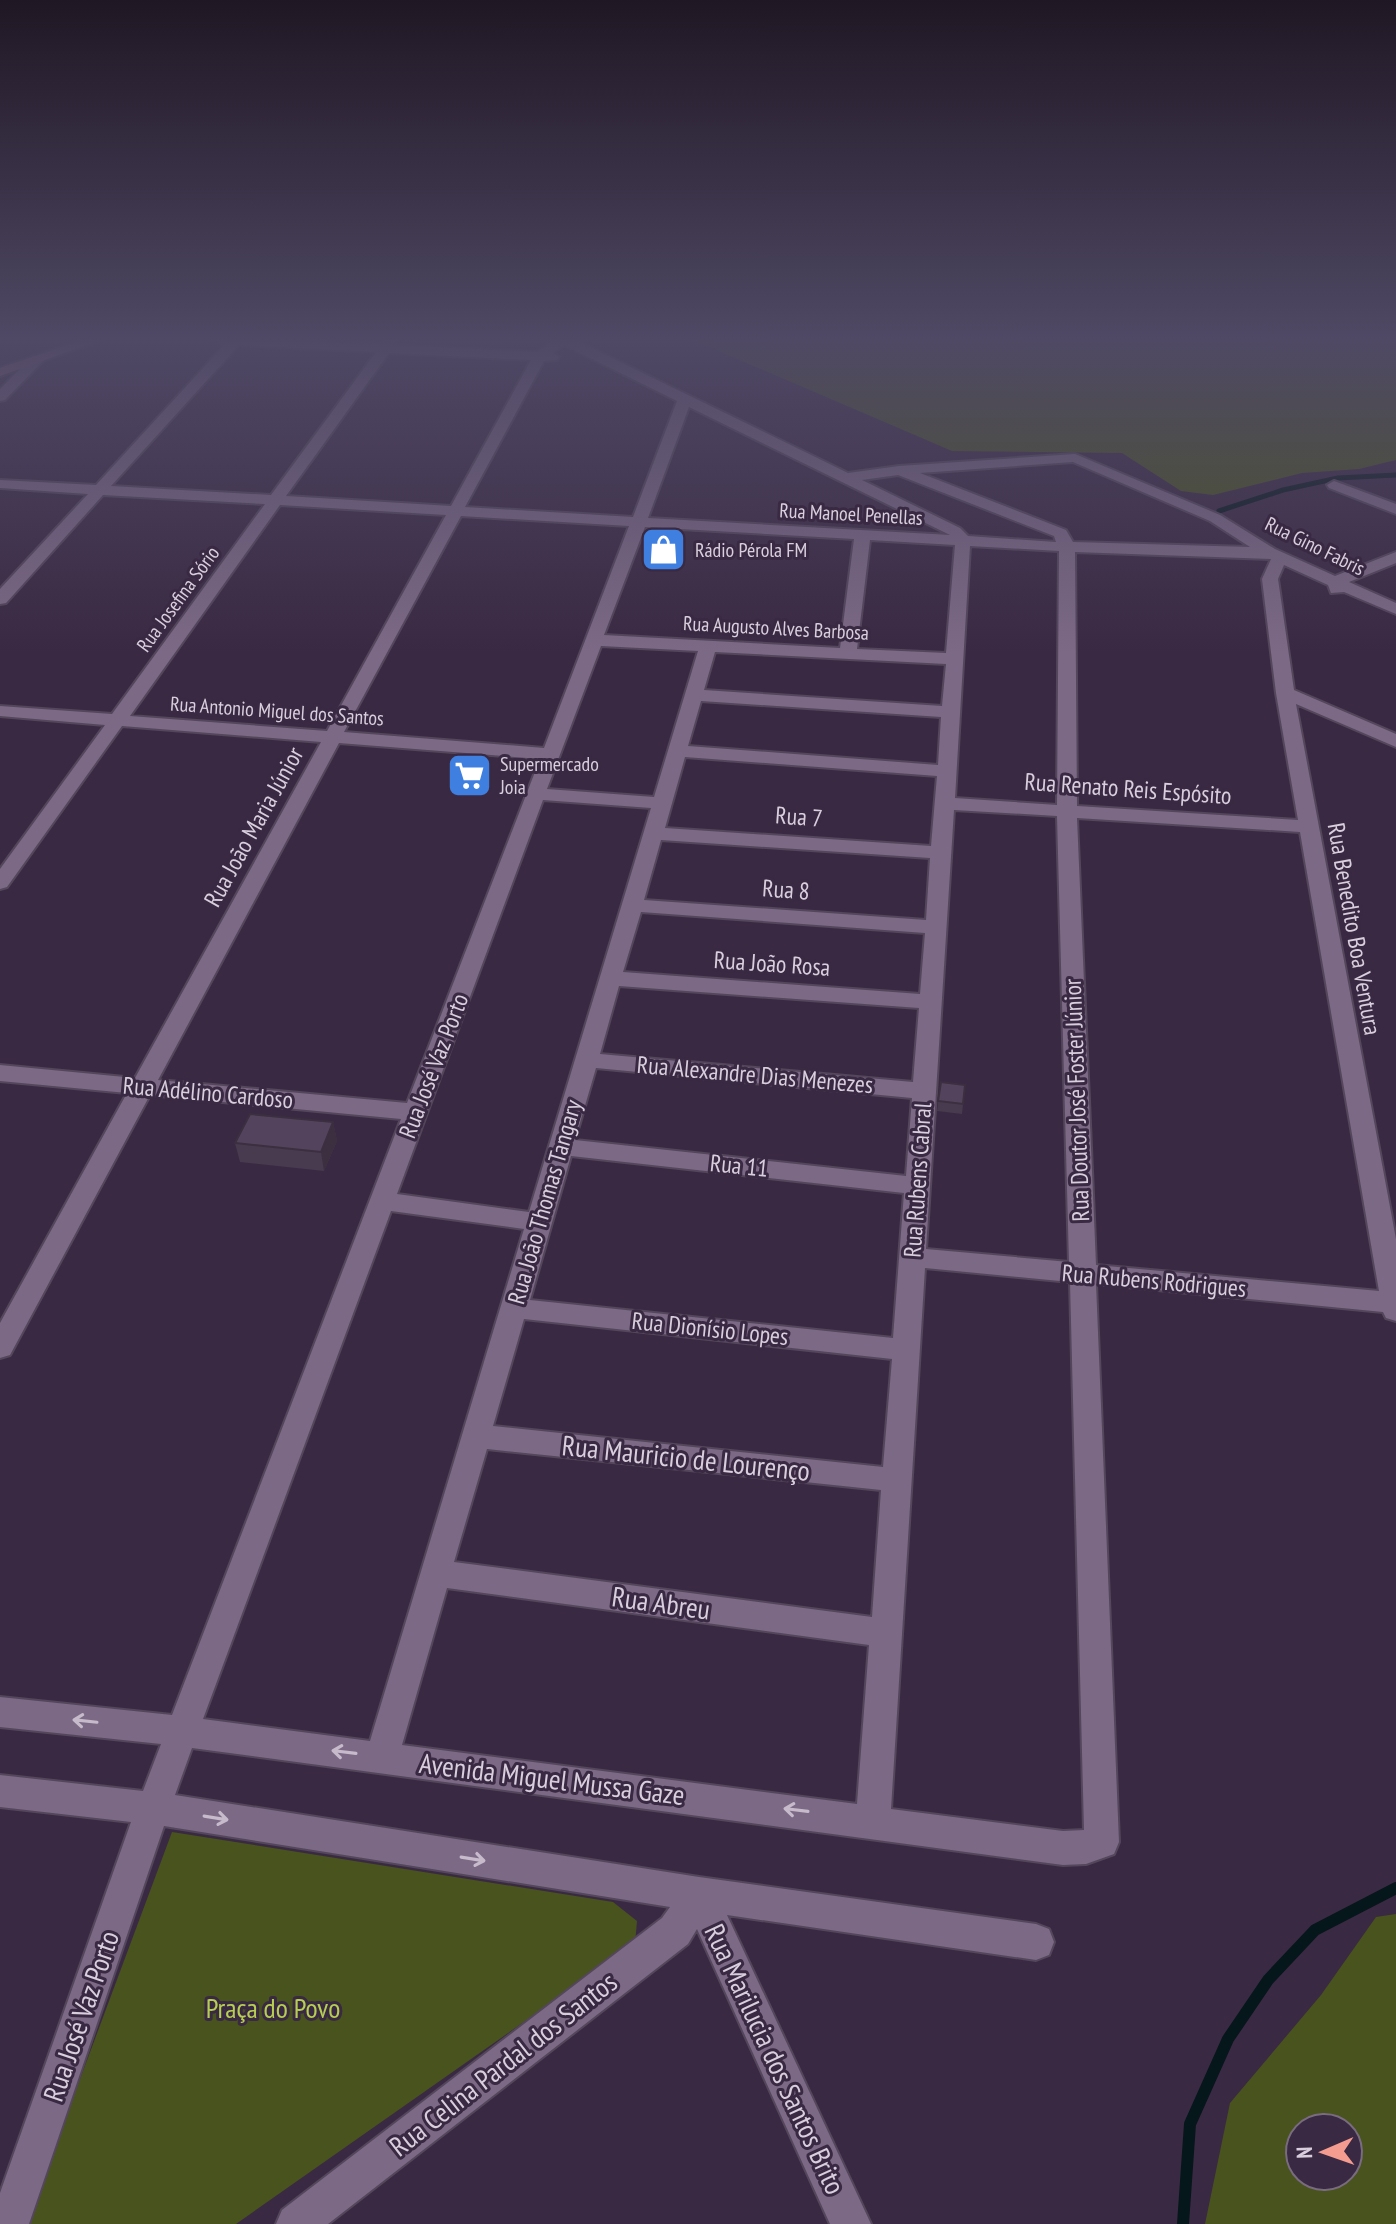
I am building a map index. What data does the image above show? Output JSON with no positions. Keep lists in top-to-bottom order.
{
  "streets": {
    "street": [
      "Rua Manoel Penellas",
      "Rua Gino Fabris",
      "Rua Josefina Sório",
      "Rua Augusto Alves Barbosa",
      "Rua Antonio Miguel dos Santos",
      "Rua Renato Reis Espósito",
      "Rua 7",
      "Rua João Maria Júnior",
      "Rua 8",
      "Rua Benedito Boa Ventura",
      "Rua João Rosa",
      "Rua José Vaz Porto",
      "Rua Alexandre Dias Menezes",
      "Rua Adélino Cardoso",
      "Rua Doutor José Foster Júnior",
      "Rua 11",
      "Rua Rubens Cabral",
      "Rua João Thomas Tangary",
      "Rua Rubens Rodrigues",
      "Rua Dionísio Lopes",
      "Rua Mauricio de Lourenço",
      "Rua Abreu",
      "Avenida Miguel Mussa Gaze",
      "Rua Marilucia dos Santos Brito",
      "Rua Celina Pardal dos Santos"
    ]
  },
  "crossings": [
    ["Rua Manoel Penellas", "Rua Gino Fabris"],
    ["Rua Manoel Penellas", "Rua Josefina Sório"],
    ["Rua Manoel Penellas", "Rua João Maria Júnior"],
    ["Rua Manoel Penellas", "Rua Benedito Boa Ventura"],
    ["Rua Manoel Penellas", "Rua José Vaz Porto"],
    ["Rua Manoel Penellas", "Rua Doutor José Foster Júnior"],
    ["Rua Manoel Penellas", "Rua Rubens Cabral"],
    ["Rua Gino Fabris", "Rua Benedito Boa Ventura"],
    ["Rua Josefina Sório", "Rua Antonio Miguel dos Santos"],
    ["Rua Augusto Alves Barbosa", "Rua José Vaz Porto"],
    ["Rua Augusto Alves Barbosa", "Rua Rubens Cabral"],
    ["Rua Augusto Alves Barbosa", "Rua João Thomas Tangary"],
    ["Rua Antonio Miguel dos Santos", "Rua João Maria Júnior"],
    ["Rua Antonio Miguel dos Santos", "Rua José Vaz Porto"],
    ["Rua Renato Reis Espósito", "Rua Benedito Boa Ventura"],
    ["Rua Renato Reis Espósito", "Rua Doutor José Foster Júnior"],
    ["Rua Renato Reis Espósito", "Rua Rubens Cabral"],
    ["Rua 7", "Rua Rubens Cabral"],
    ["Rua 7", "Rua João Thomas Tangary"],
    ["Rua João Maria Júnior", "Rua Adélino Cardoso"],
    ["Rua 8", "Rua Rubens Cabral"],
    ["Rua 8", "Rua João Thomas Tangary"],
    ["Rua Benedito Boa Ventura", "Rua Rubens Rodrigues"],
    ["Rua João Rosa", "Rua Rubens Cabral"],
    ["Rua João Rosa", "Rua João Thomas Tangary"],
    ["Rua José Vaz Porto", "Rua Adélino Cardoso"],
    ["Rua José Vaz Porto", "Avenida Miguel Mussa Gaze"],
    ["Rua Alexandre Dias Menezes", "Rua Rubens Cabral"],
    ["Rua Alexandre Dias Menezes", "Rua João Thomas Tangary"],
    ["Rua Doutor José Foster Júnior", "Rua Rubens Rodrigues"],
    ["Rua Doutor José Foster Júnior", "Avenida Miguel Mussa Gaze"],
    ["Rua 11", "Rua Rubens Cabral"],
    ["Rua 11", "Rua João Thomas Tangary"],
    ["Rua Rubens Cabral", "Rua Rubens Rodrigues"],
    ["Rua Rubens Cabral", "Rua Dionísio Lopes"],
    ["Rua Rubens Cabral", "Rua Mauricio de Lourenço"],
    ["Rua Rubens Cabral", "Rua Abreu"],
    ["Rua Rubens Cabral", "Avenida Miguel Mussa Gaze"],
    ["Rua João Thomas Tangary", "Rua Dionísio Lopes"],
    ["Rua João Thomas Tangary", "Rua Mauricio de Lourenço"],
    ["Rua João Thomas Tangary", "Rua Abreu"],
    ["Rua João Thomas Tangary", "Avenida Miguel Mussa Gaze"],
    ["Rua Marilucia dos Santos Brito", "Rua Celina Pardal dos Santos"]
  ],
  "parks": ["Praça do Povo"],
  "places": {
    "shop": ["Rádio Pérola FM"],
    "supermarket": ["Supermercado Joia"]
  },
  "north": "left"
}
